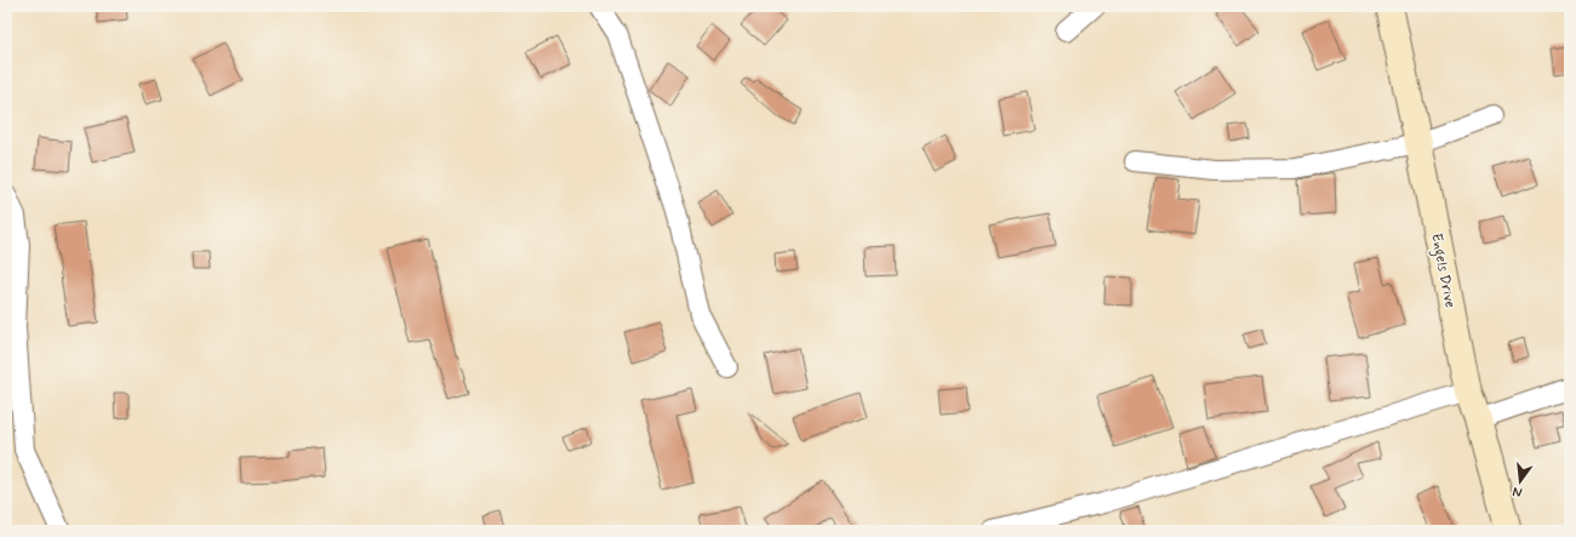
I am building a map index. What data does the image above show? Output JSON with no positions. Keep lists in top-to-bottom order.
{
  "streets": {
    "street": ["Engels Drive"]
  },
  "north": "bottom"
}
